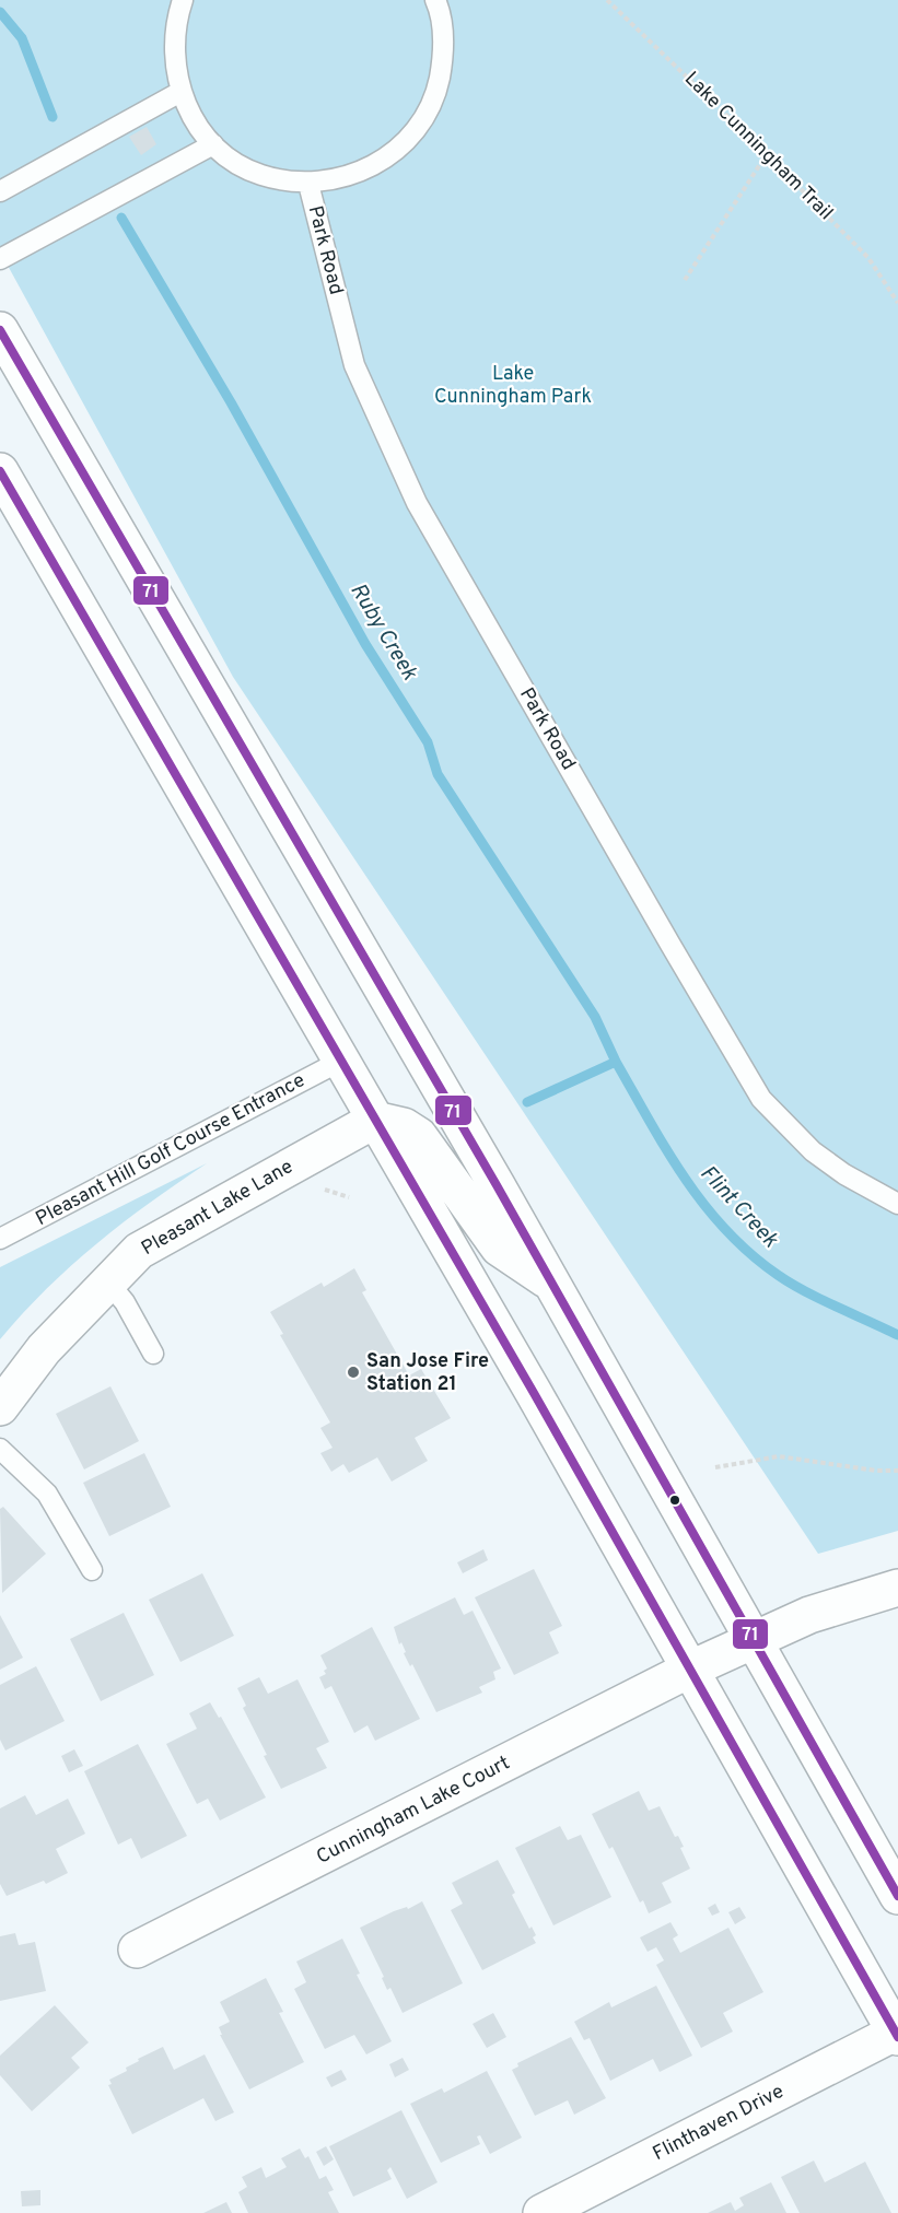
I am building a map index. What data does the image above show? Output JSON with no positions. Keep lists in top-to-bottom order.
{
  "streets": {
    "main road": ["Pleasant Lake Lane", "Cunningham Lake Court", "Flinthaven Drive"],
    "lane": ["Park Road", "Pleasant Hill Golf Course Entrance"],
    "path": ["Lake Cunningham Trail"]
  },
  "water": ["Ruby Creek", "Flint Creek"],
  "parks": ["Lake Cunningham Park"],
  "places": ["San Jose Fire Station 21"],
  "lines": ["transit line 71"]
}
